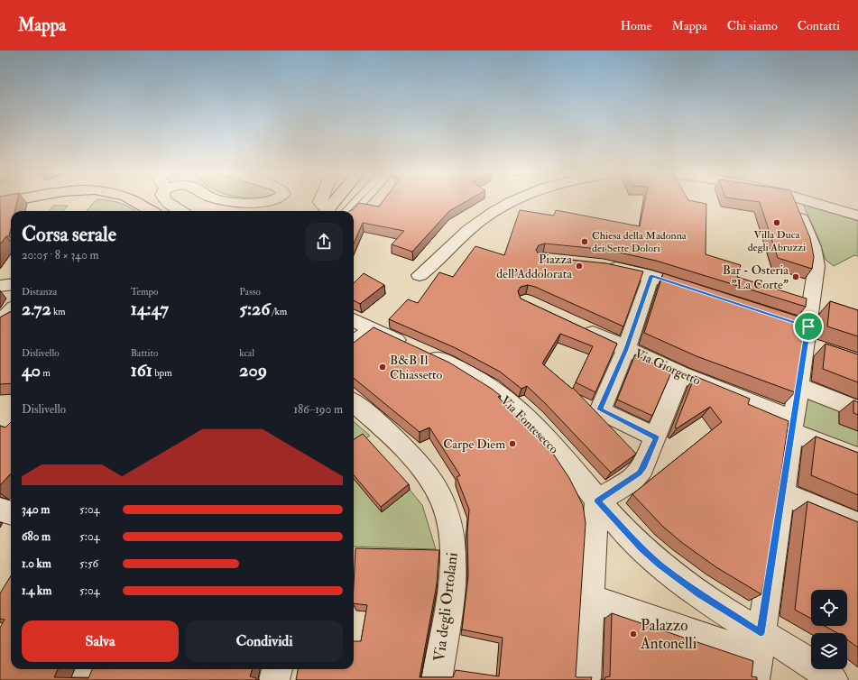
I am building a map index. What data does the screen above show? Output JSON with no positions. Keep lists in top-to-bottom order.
{
  "streets": {
    "street": ["Via Giorgetto", "Via Fontesecco", "Via degli Ortolani"]
  },
  "places": [
    "Villa Duca degli Abruzzi",
    "Chiesa della Madonna dei Sette Dolori",
    "Piazza dell'Addolorata",
    "Bar - Osteria \"La Corte\"",
    "B&B Il Chiassetto",
    "Carpe Diem",
    "Palazzo Antonelli"
  ],
  "page": {
    "header": "Mappa",
    "nav": [
      "Home",
      "Mappa",
      "Chi siamo",
      "Contatti"
    ],
    "heading": ["Corsa serale", "20:05 · 8 × 340 m"],
    "stats": [
      ["Distanza", "2.72 km"],
      ["Tempo", "14:47"],
      ["Passo", "5:26 /km"],
      ["Dislivello", "40 m"],
      ["Battito", "161 bpm"],
      ["kcal", "209"]
    ],
    "chart": ["Dislivello", "186–190 m"],
    "list": [
      {
        "name": "340 m",
        "note": "5:04"
      },
      {
        "name": "680 m",
        "note": "5:04"
      },
      {
        "name": "1.0 km",
        "note": "5:56"
      },
      {
        "name": "1.4 km",
        "note": "5:04"
      }
    ],
    "buttons": ["Salva", "Condividi"]
  }
}
